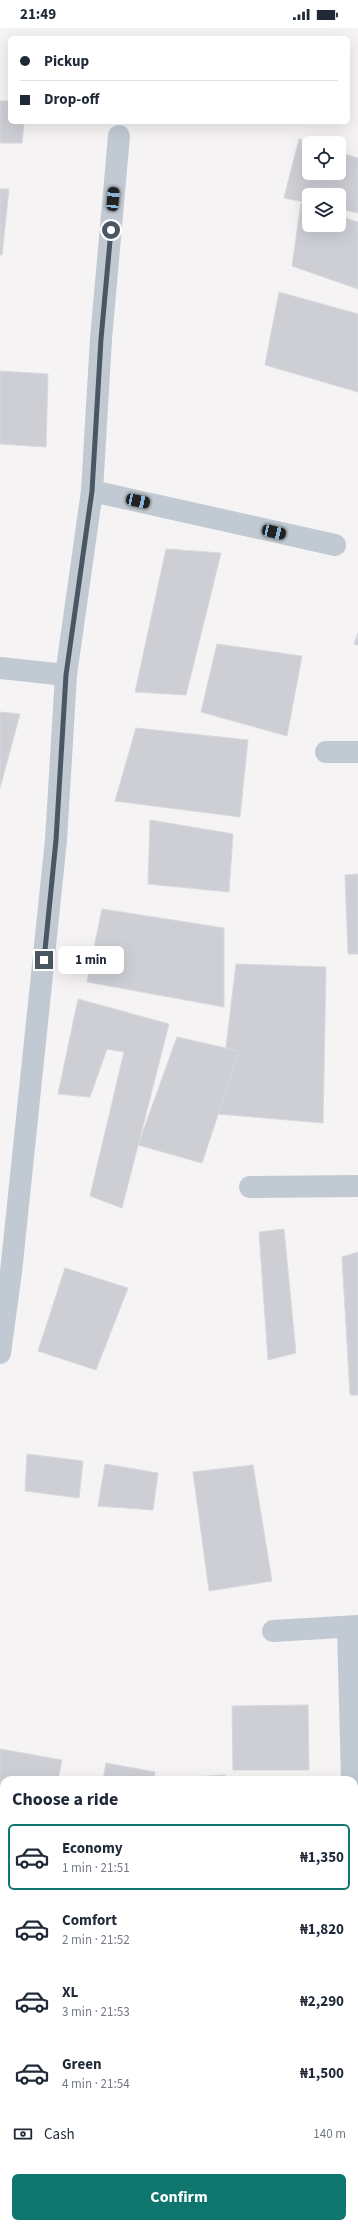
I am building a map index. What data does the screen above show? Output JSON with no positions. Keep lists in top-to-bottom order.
{
  "page": {
    "status": "21:49",
    "banner": ["Pickup", "Drop-off"],
    "bubble": "1 min",
    "heading": "Choose a ride",
    "list": [
      {
        "name": "Economy",
        "note": "1 min · 21:51",
        "value": "₦1,350"
      },
      {
        "name": "Comfort",
        "note": "2 min · 21:52",
        "value": "₦1,820"
      },
      {
        "name": "XL",
        "note": "3 min · 21:53",
        "value": "₦2,290"
      },
      {
        "name": "Green",
        "note": "4 min · 21:54",
        "value": "₦1,500"
      }
    ],
    "pay": ["Cash", "140 m"],
    "buttons": "Confirm"
  }
}
